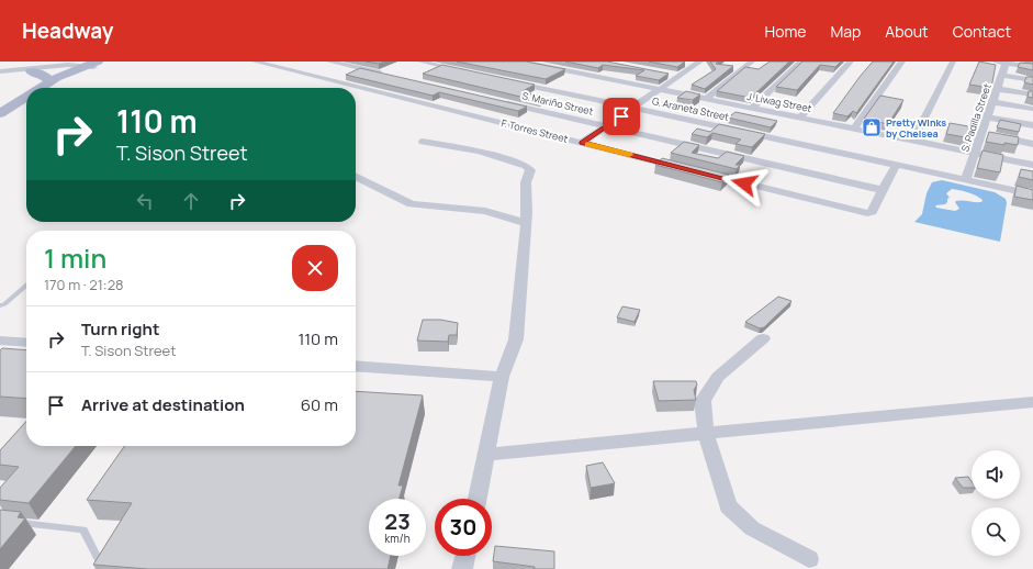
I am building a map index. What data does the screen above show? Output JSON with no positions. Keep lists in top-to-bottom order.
{
  "streets": {
    "street": [
      "J. Liwag Street",
      "S. Mariño Street",
      "G. Araneta Street",
      "S. Padilla Street",
      "F. Torres Street"
    ]
  },
  "crossings": [
    ["J. Liwag Street", "S. Padilla Street"],
    ["S. Mariño Street", "F. Torres Street"],
    ["G. Araneta Street", "S. Padilla Street"]
  ],
  "places": {
    "shop": ["Pretty Winks by Chelsea"]
  },
  "page": {
    "header": "Headway",
    "nav": [
      "Home",
      "Map",
      "About",
      "Contact"
    ],
    "turn": ["110 m", "T. Sison Street"],
    "heading": ["1 min", "170 m · 21:28"],
    "list": [
      {
        "name": "Turn right",
        "note": "T. Sison Street",
        "value": "110 m"
      },
      {
        "name": "Arrive at destination",
        "value": "60 m"
      }
    ],
    "speed": "23 km/h",
    "limit": "30"
  }
}
